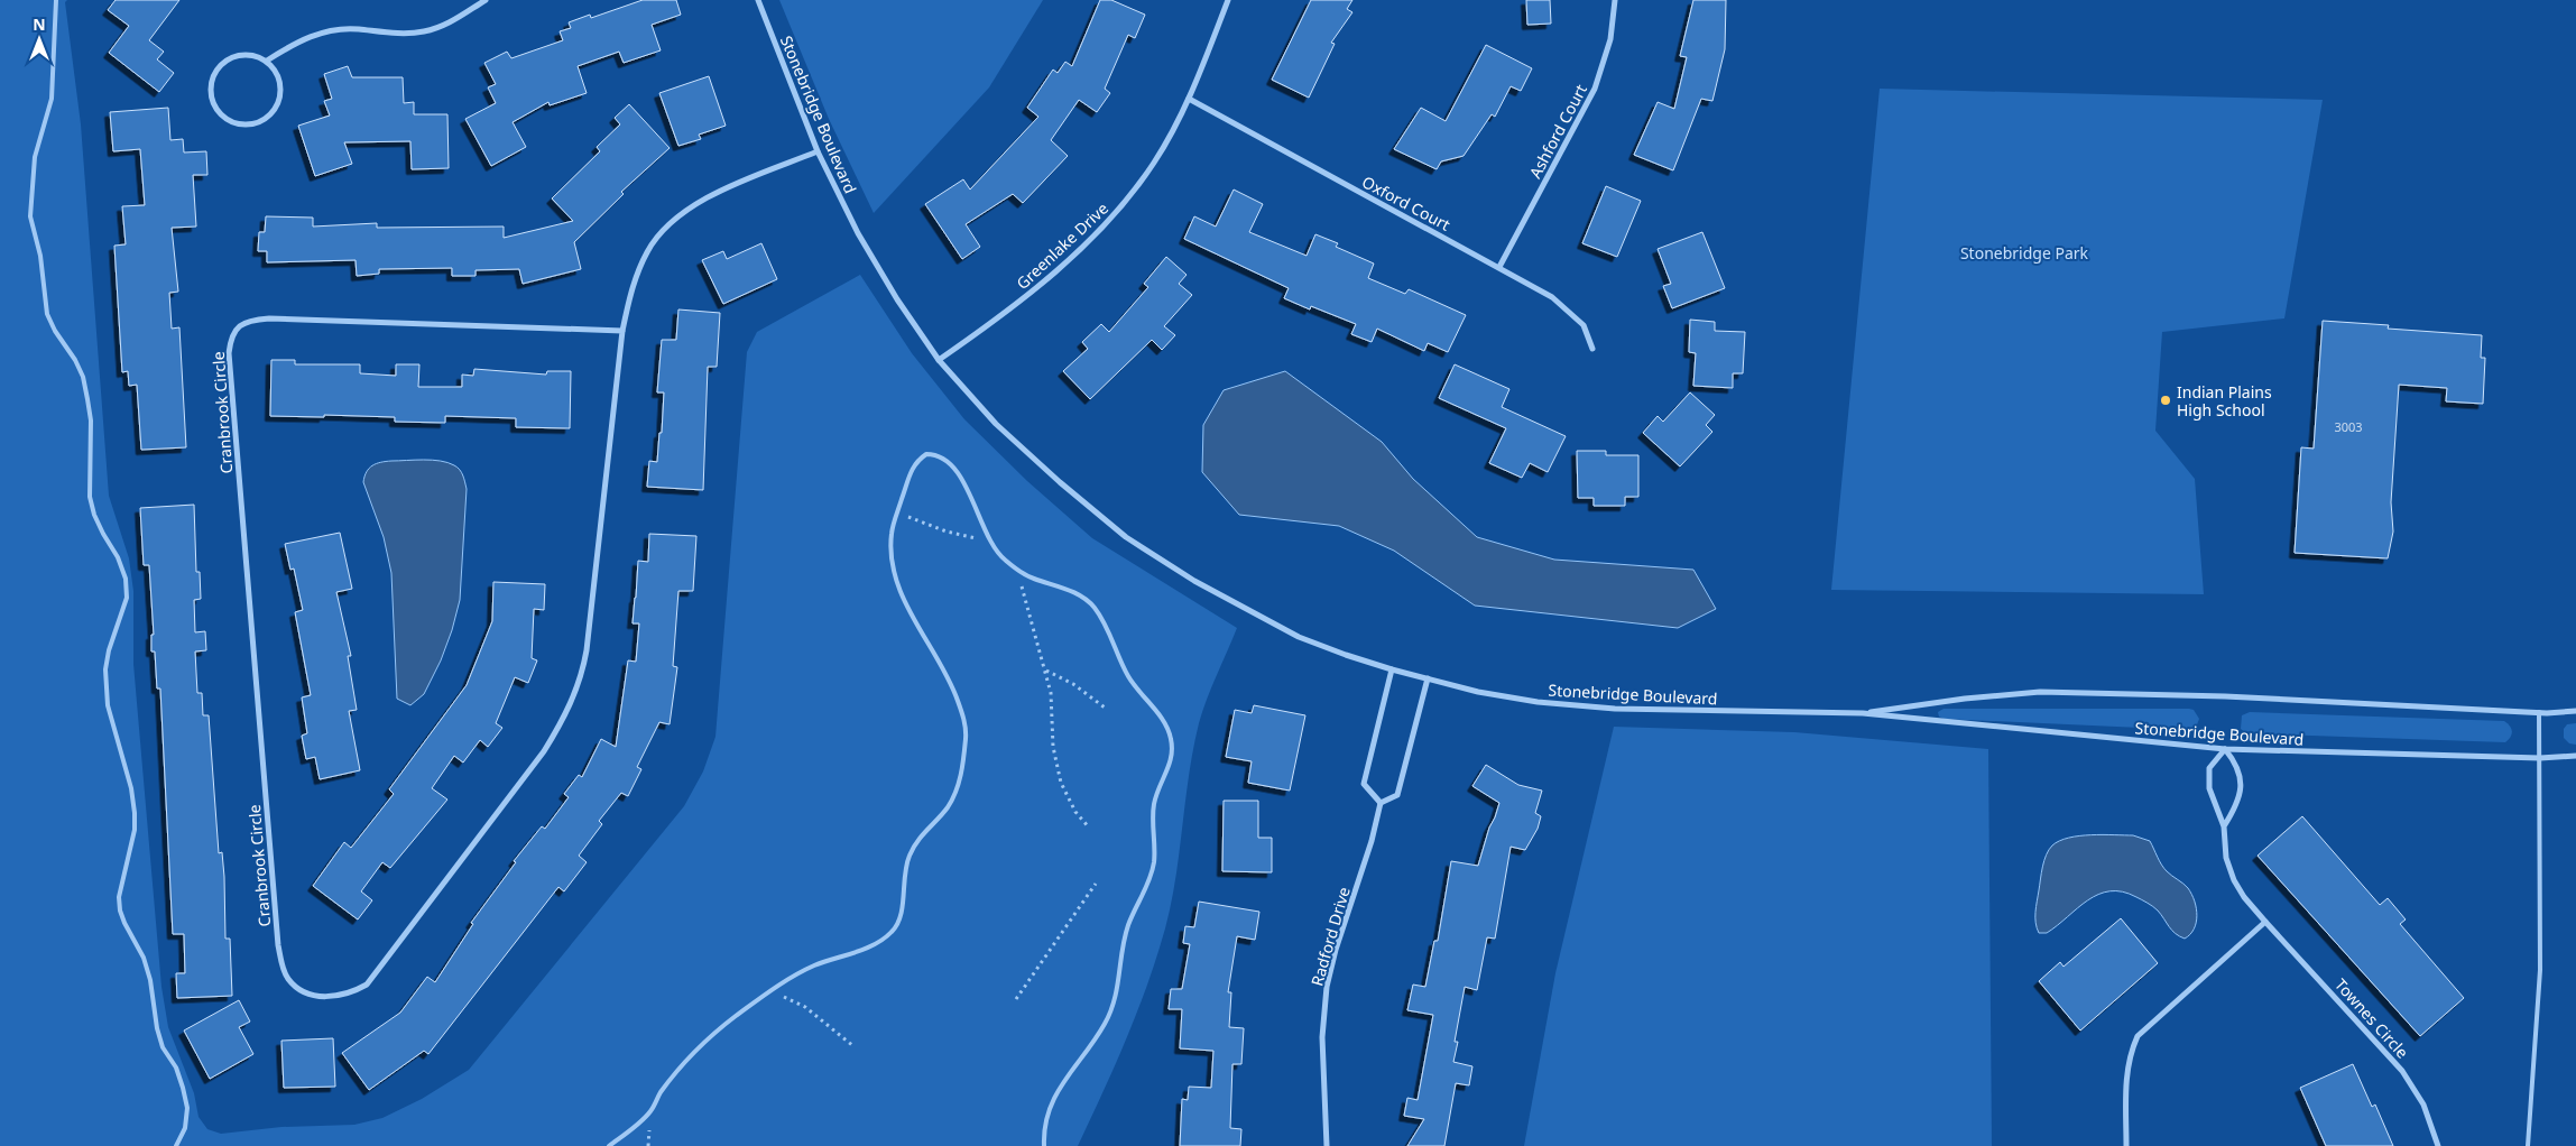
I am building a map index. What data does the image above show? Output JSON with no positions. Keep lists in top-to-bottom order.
{
  "streets": {
    "street": [
      "Stonebridge Boulevard",
      "Ashford Court",
      "Oxford Court",
      "Greenlake Drive",
      "Cranbrook Circle",
      "Radford Drive",
      "Townes Circle"
    ]
  },
  "crossings": [
    ["Stonebridge Boulevard", "Greenlake Drive"],
    ["Stonebridge Boulevard", "Cranbrook Circle"],
    ["Stonebridge Boulevard", "Townes Circle"],
    ["Ashford Court", "Oxford Court"],
    ["Oxford Court", "Greenlake Drive"]
  ],
  "parks": ["Stonebridge Park"],
  "places": ["Indian Plains High School"],
  "house_numbers": ["3003"],
  "north": "top"
}
